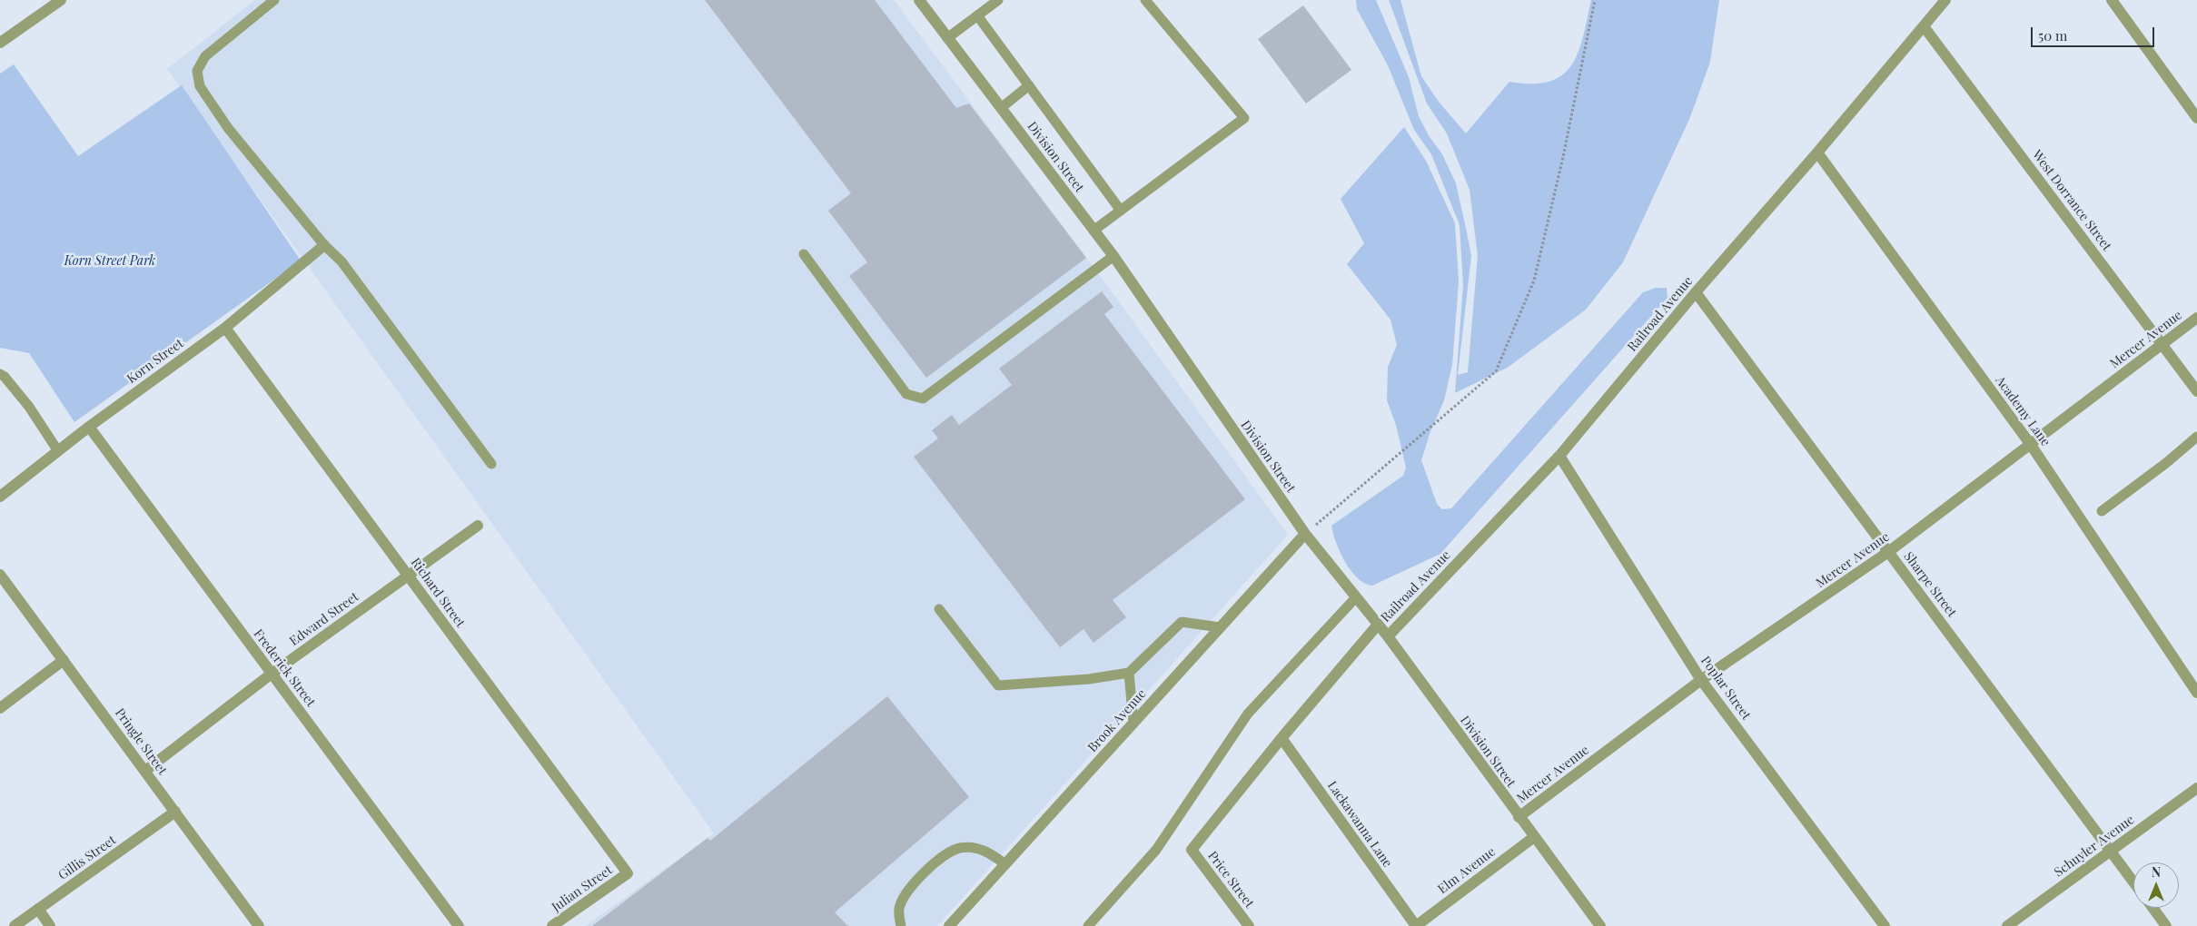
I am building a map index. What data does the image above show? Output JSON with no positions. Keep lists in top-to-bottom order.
{
  "streets": {
    "street": [
      "Division Street",
      "West Dorrance Street",
      "Railroad Avenue",
      "Mercer Avenue",
      "Korn Street",
      "Academy Lane",
      "Sharpe Street",
      "Richard Street",
      "Edward Street",
      "Frederick Street",
      "Poplar Street",
      "Brook Avenue",
      "Pringle Street",
      "Lackawanna Lane",
      "Schuyler Avenue",
      "Gillis Street",
      "Elm Avenue",
      "Price Street",
      "Julian Street"
    ]
  },
  "crossings": [
    ["Division Street", "Railroad Avenue"],
    ["Division Street", "Mercer Avenue"],
    ["Division Street", "Brook Avenue"],
    ["Division Street", "Elm Avenue"],
    ["West Dorrance Street", "Railroad Avenue"],
    ["West Dorrance Street", "Mercer Avenue"],
    ["Railroad Avenue", "Academy Lane"],
    ["Railroad Avenue", "Sharpe Street"],
    ["Railroad Avenue", "Poplar Street"],
    ["Railroad Avenue", "Lackawanna Lane"],
    ["Railroad Avenue", "Price Street"],
    ["Mercer Avenue", "Academy Lane"],
    ["Mercer Avenue", "Sharpe Street"],
    ["Mercer Avenue", "Poplar Street"],
    ["Korn Street", "Richard Street"],
    ["Korn Street", "Frederick Street"],
    ["Sharpe Street", "Schuyler Avenue"],
    ["Richard Street", "Edward Street"],
    ["Richard Street", "Julian Street"],
    ["Edward Street", "Frederick Street"],
    ["Edward Street", "Pringle Street"],
    ["Pringle Street", "Gillis Street"],
    ["Lackawanna Lane", "Elm Avenue"]
  ],
  "parks": ["Korn Street Park"],
  "scale_bar": "50 m",
  "north": "top"
}
